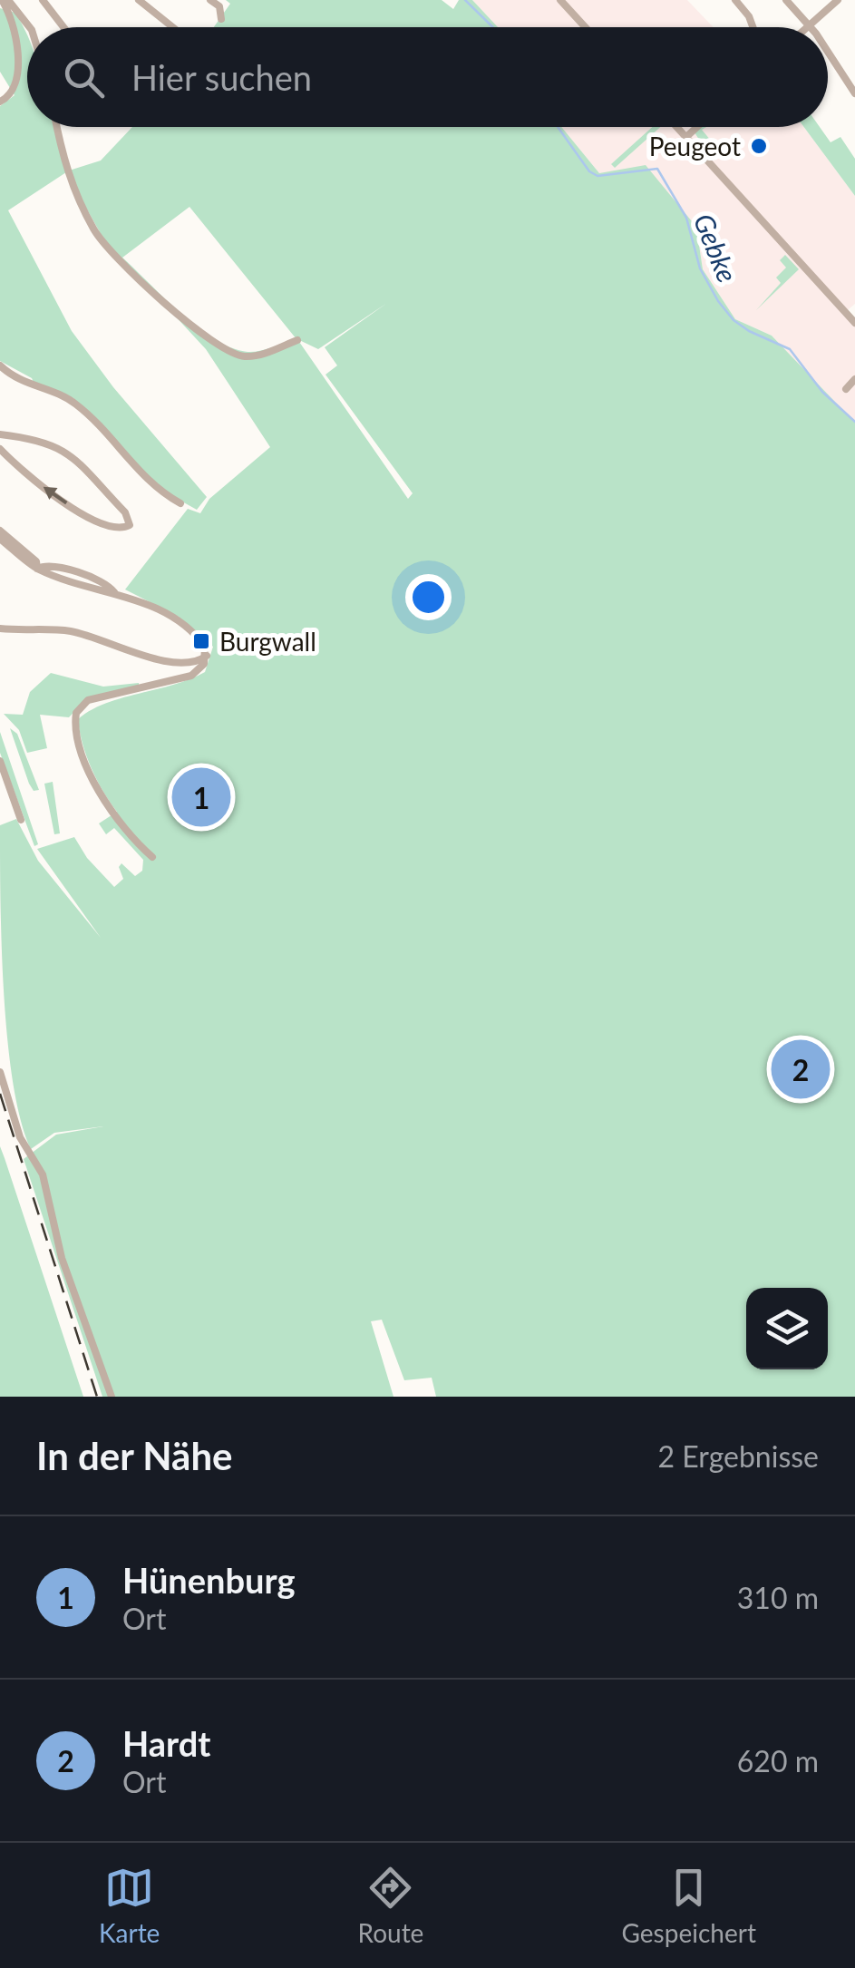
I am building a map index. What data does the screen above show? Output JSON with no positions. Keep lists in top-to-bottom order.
{
  "water": ["Gebke"],
  "places": {
    "other": ["Peugeot"],
    "transit": ["Burgwall"]
  },
  "page": {
    "search": "Hier suchen",
    "pins": ["1", "2"],
    "heading": ["In der Nähe", "2 Ergebnisse"],
    "list": [
      {
        "mark": "1",
        "name": "Hünenburg",
        "note": "Ort",
        "value": "310 m"
      },
      {
        "mark": "2",
        "name": "Hardt",
        "note": "Ort",
        "value": "620 m"
      }
    ],
    "nav": ["Karte", "Route", "Gespeichert"]
  }
}
